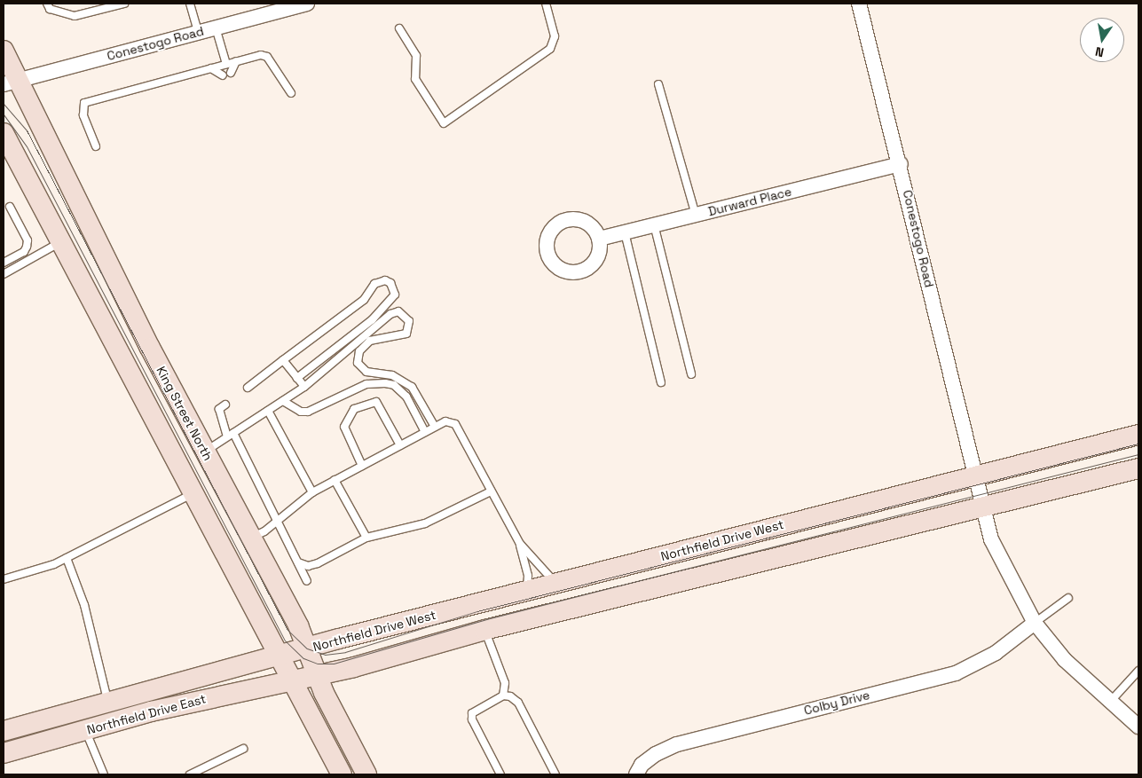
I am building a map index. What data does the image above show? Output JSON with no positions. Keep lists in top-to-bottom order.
{
  "streets": {
    "main road": ["King Street North", "Northfield Drive West", "Northfield Drive East"],
    "street": ["Conestogo Road", "Durward Place", "Colby Drive"]
  },
  "crossings": [
    ["Conestogo Road", "Durward Place"],
    ["Conestogo Road", "King Street North"],
    ["Conestogo Road", "Northfield Drive West"],
    ["King Street North", "Northfield Drive West"],
    ["King Street North", "Northfield Drive East"],
    ["Northfield Drive West", "Northfield Drive East"]
  ],
  "north": "bottom"
}
